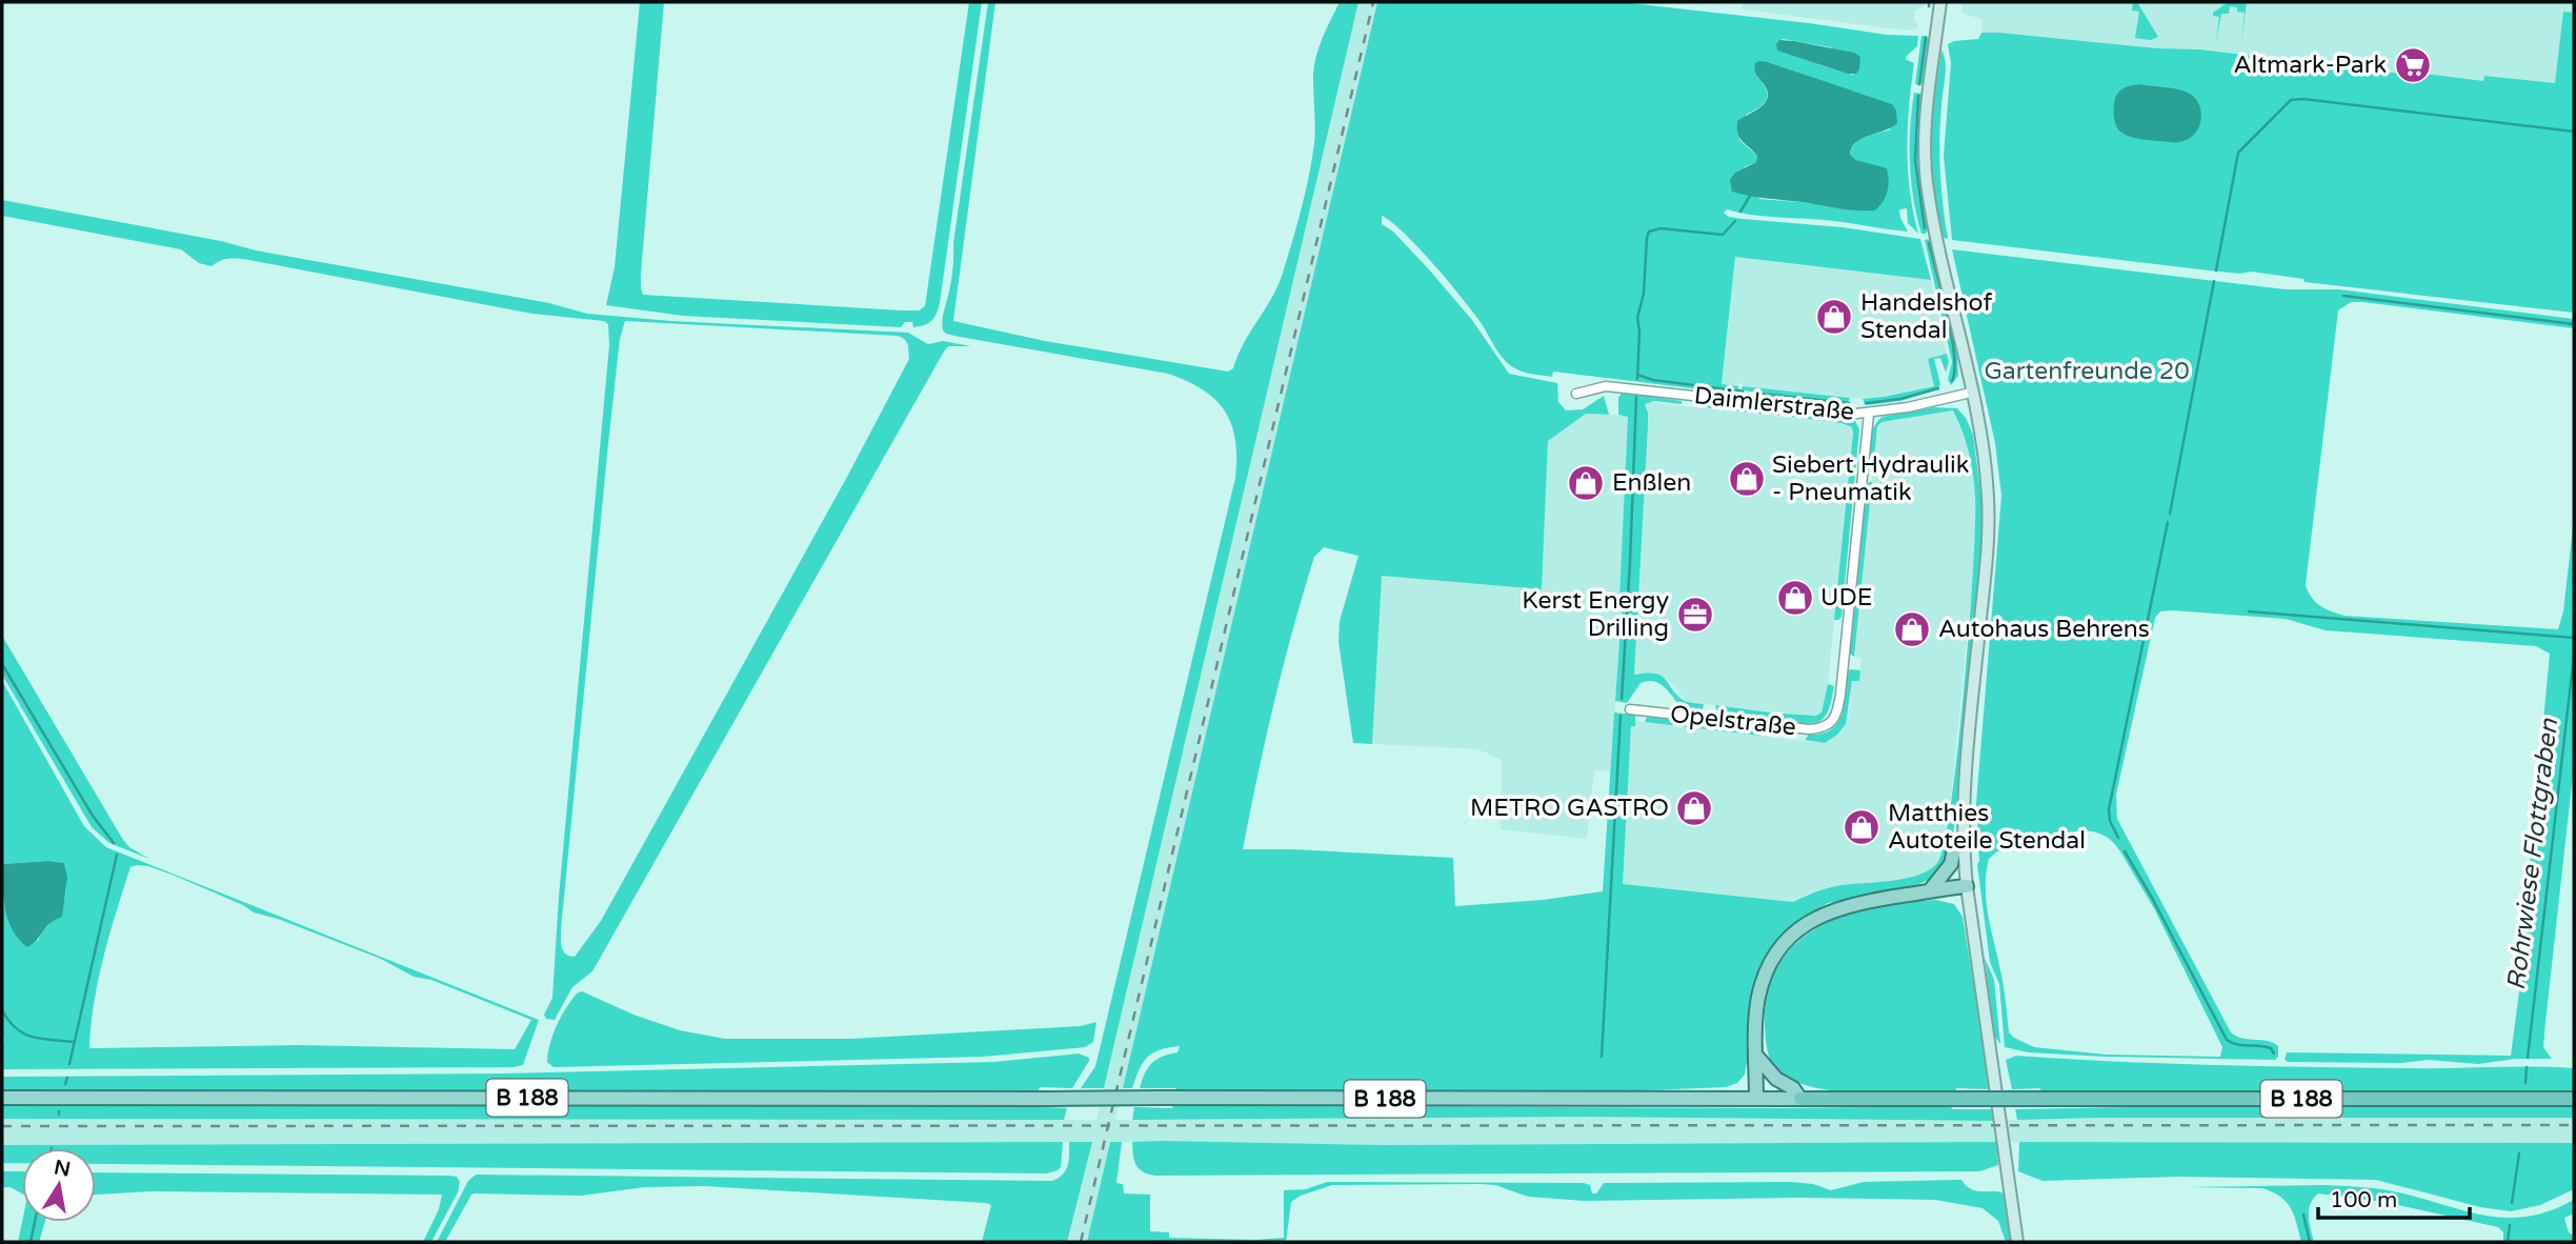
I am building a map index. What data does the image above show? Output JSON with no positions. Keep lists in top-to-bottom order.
{
  "streets": {
    "highway": ["B 188"],
    "street": ["Daimlerstraße", "Opelstraße"]
  },
  "crossings": [
    ["Daimlerstraße", "Opelstraße"]
  ],
  "water": ["Rohrwiese Flottgraben"],
  "parks": ["Gartenfreunde 20"],
  "places": {
    "supermarket": ["Altmark-Park"],
    "shop": [
      "Handelshof Stendal",
      "Siebert Hydraulik - Pneumatik",
      "Enßlen",
      "UDE",
      "Autohaus Behrens",
      "METRO GASTRO",
      "Matthies Autoteile Stendal"
    ],
    "office": ["Kerst Energy Drilling"]
  },
  "scale_bar": "100 m",
  "north": "top"
}
